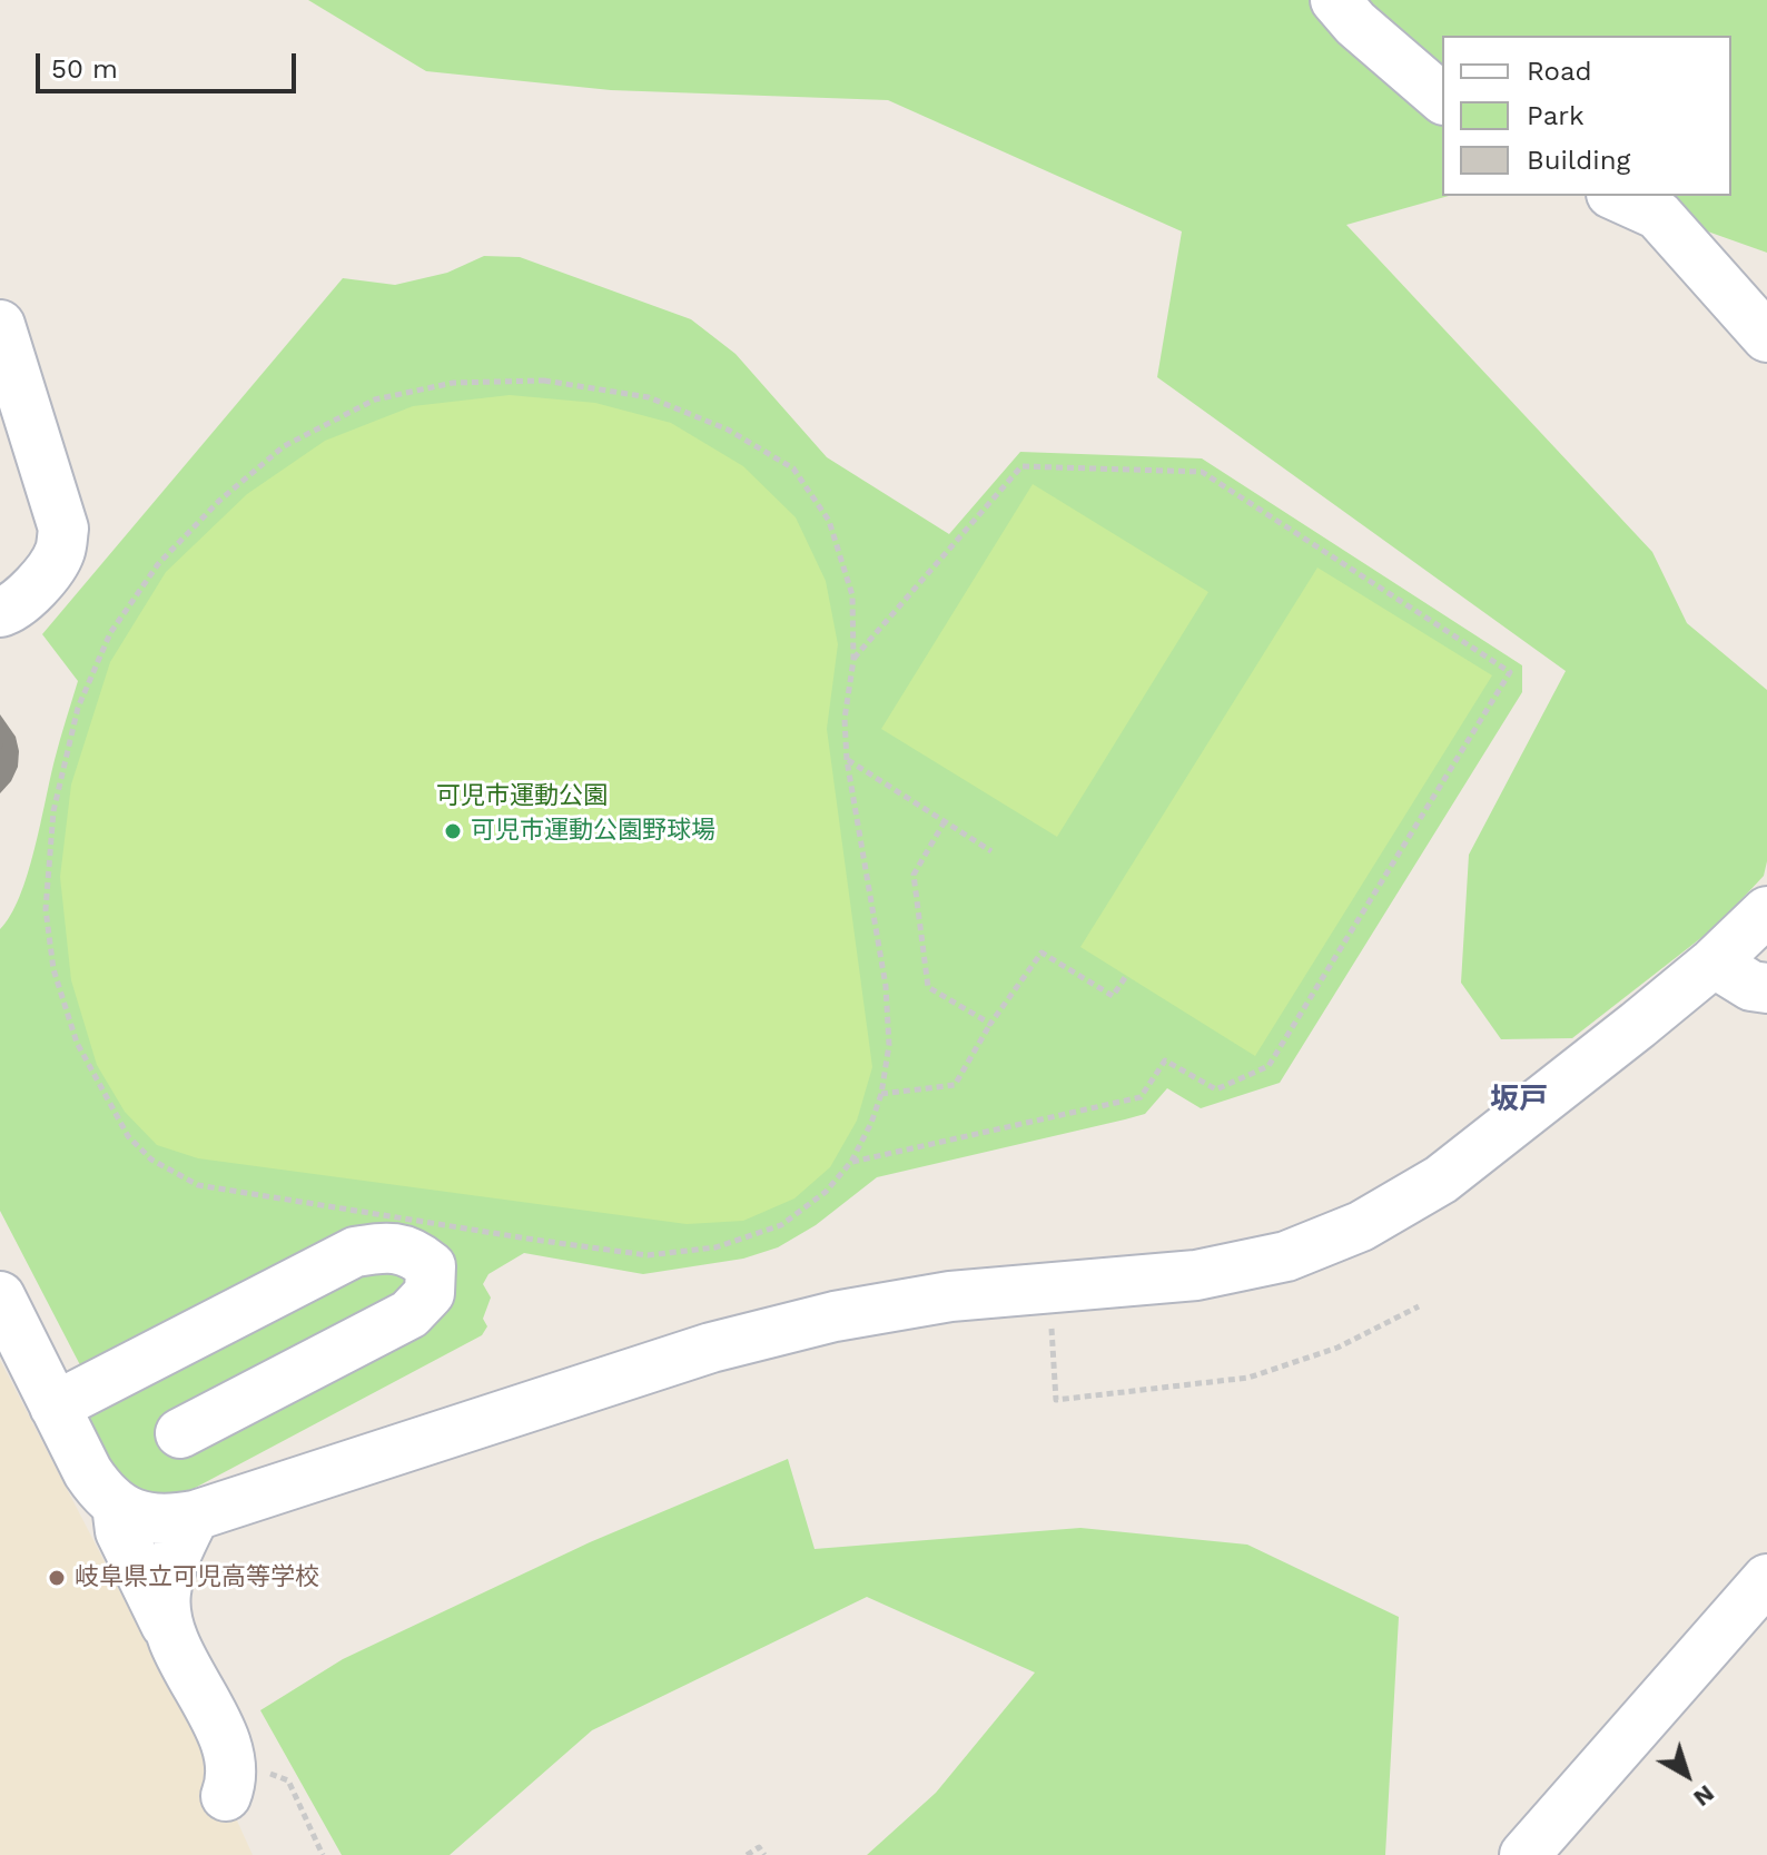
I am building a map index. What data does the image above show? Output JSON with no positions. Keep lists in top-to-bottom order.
{
  "districts": ["坂戸"],
  "parks": ["可児市運動公園"],
  "places": ["可児市運動公園野球場", "岐阜県立可児高等学校"],
  "legend": ["Road", "Park", "Building"],
  "scale_bar": "50 m",
  "north": "bottom right"
}
